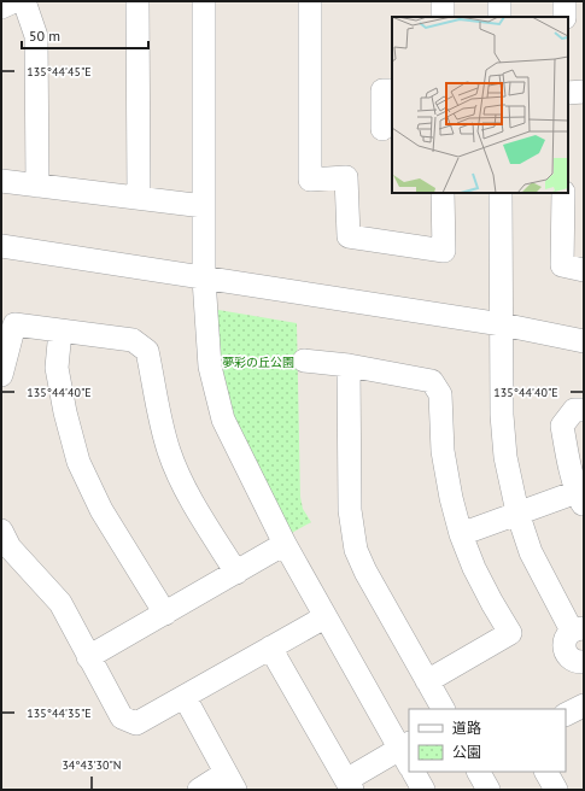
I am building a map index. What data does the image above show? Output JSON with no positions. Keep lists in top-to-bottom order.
{
  "parks": ["夢彩の丘公園"],
  "legend": ["道路", "公園"],
  "scale_bar": "50 m",
  "coordinates": [
    "135°44'45\"E",
    "135°44'40\"E",
    "135°44'35\"E",
    "34°43'30\"N"
  ]
}
